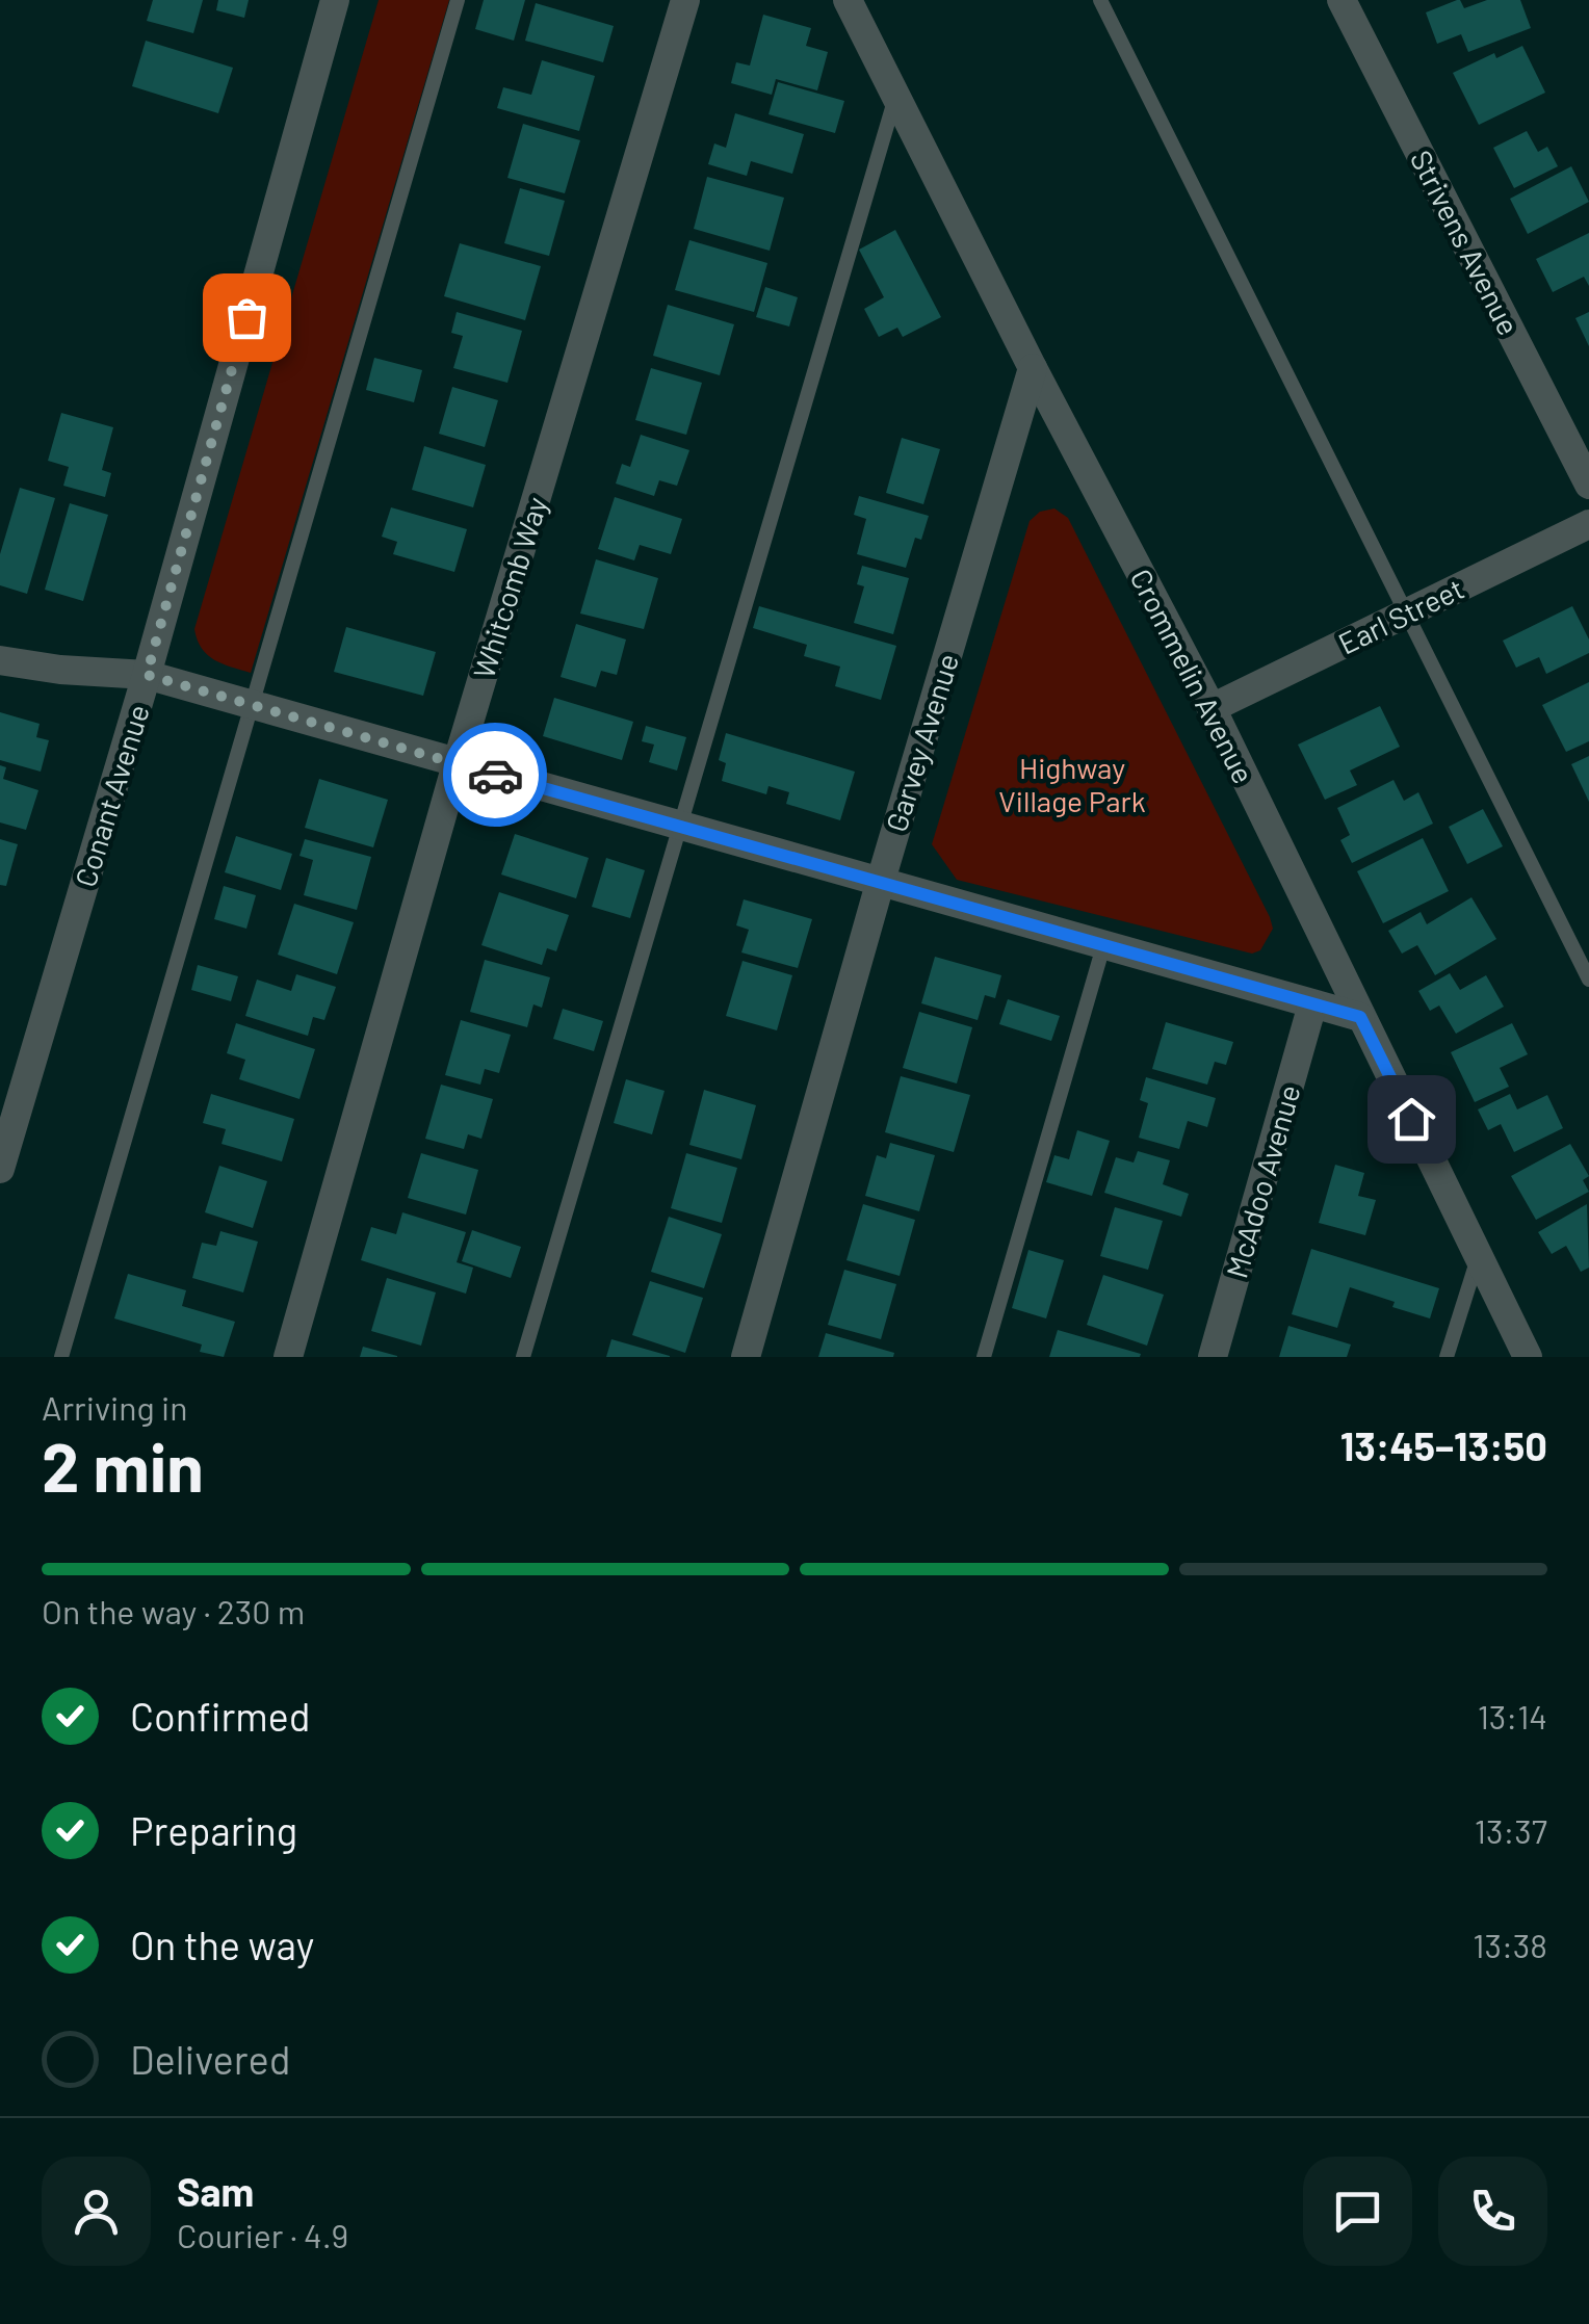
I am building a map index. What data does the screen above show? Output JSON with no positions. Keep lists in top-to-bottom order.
{
  "streets": {
    "street": [
      "Strivens Avenue",
      "Whitcomb Way",
      "Earl Street",
      "Crommelin Avenue",
      "Garvey Avenue",
      "Conant Avenue",
      "McAdoo Avenue"
    ]
  },
  "crossings": [
    ["Earl Street", "Crommelin Avenue"],
    ["Crommelin Avenue", "Garvey Avenue"]
  ],
  "parks": ["Highway Village Park"],
  "page": {
    "heading": ["2 min", "Arriving in", "13:45–13:50"],
    "panel": ["Sam", "Courier · 4.9"],
    "bar": "On the way · 230 m",
    "list": [
      ["Confirmed", "13:14"],
      ["Preparing", "13:37"],
      ["On the way", "13:38"],
      "Delivered"
    ]
  }
}
